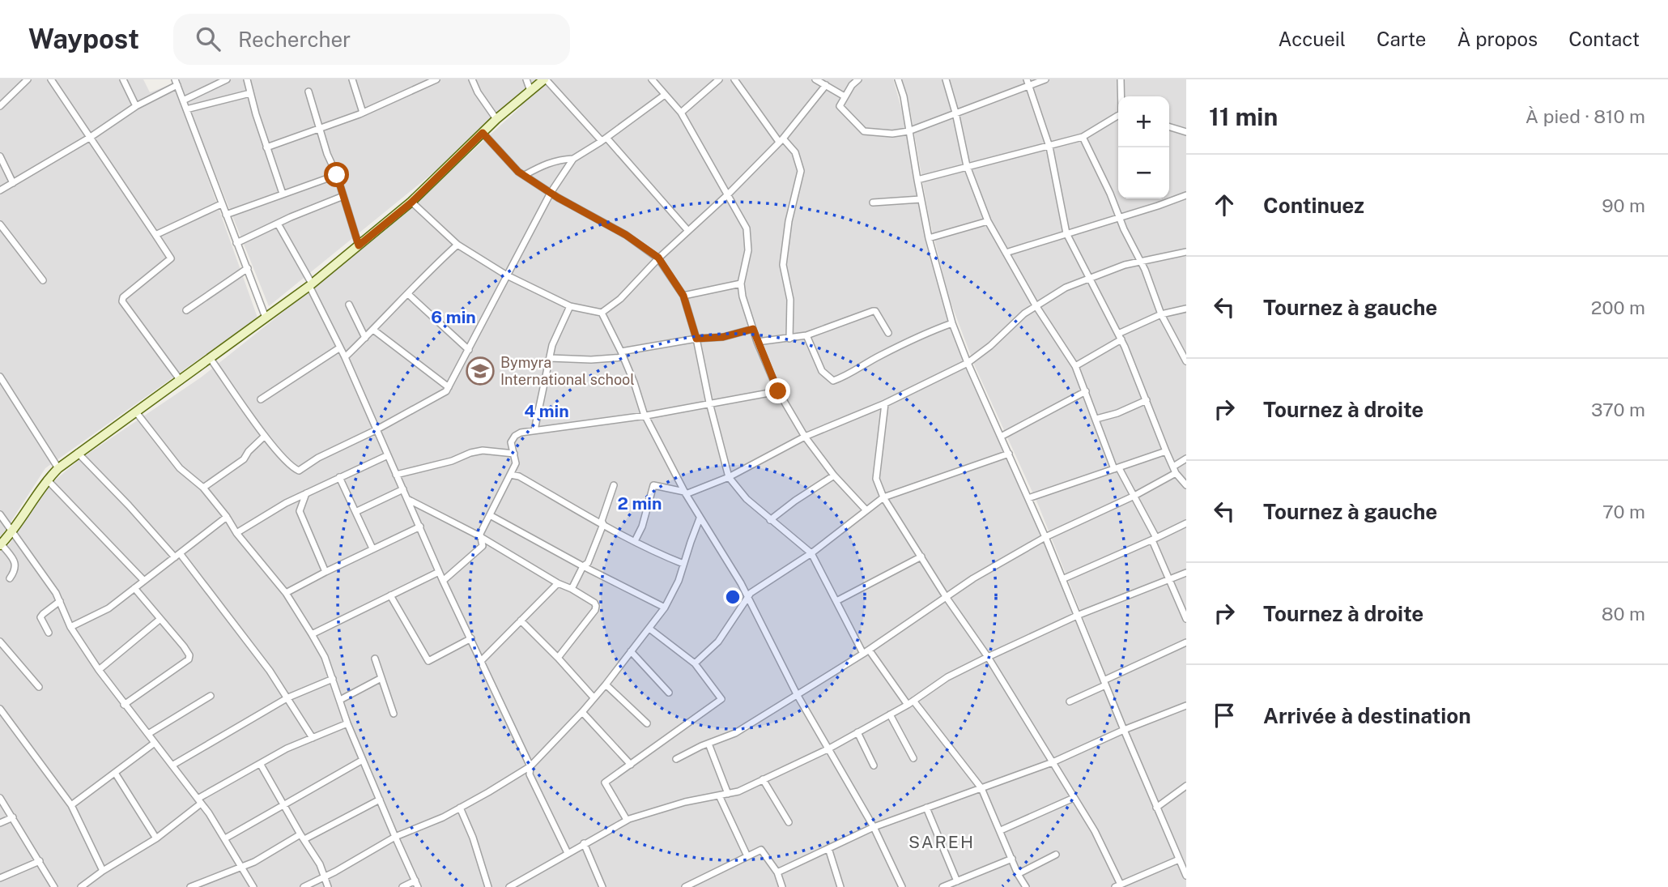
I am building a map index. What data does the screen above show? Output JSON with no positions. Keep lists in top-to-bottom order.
{
  "districts": ["SAREH"],
  "places": {
    "school or university": ["Bymyra International school"]
  },
  "page": {
    "header": "Waypost",
    "search": "Rechercher",
    "nav": [
      "Accueil",
      "Carte",
      "À propos",
      "Contact"
    ],
    "heading": ["11 min", "À pied · 810 m"],
    "map_buttons": ["+", "−"],
    "list": [
      ["Continuez", "90 m"],
      ["Tournez à gauche", "200 m"],
      ["Tournez à droite", "370 m"],
      ["Tournez à gauche", "70 m"],
      ["Tournez à droite", "80 m"],
      "Arrivée à destination"
    ]
  },
  "rings": ["6 min", "4 min", "2 min"]
}
